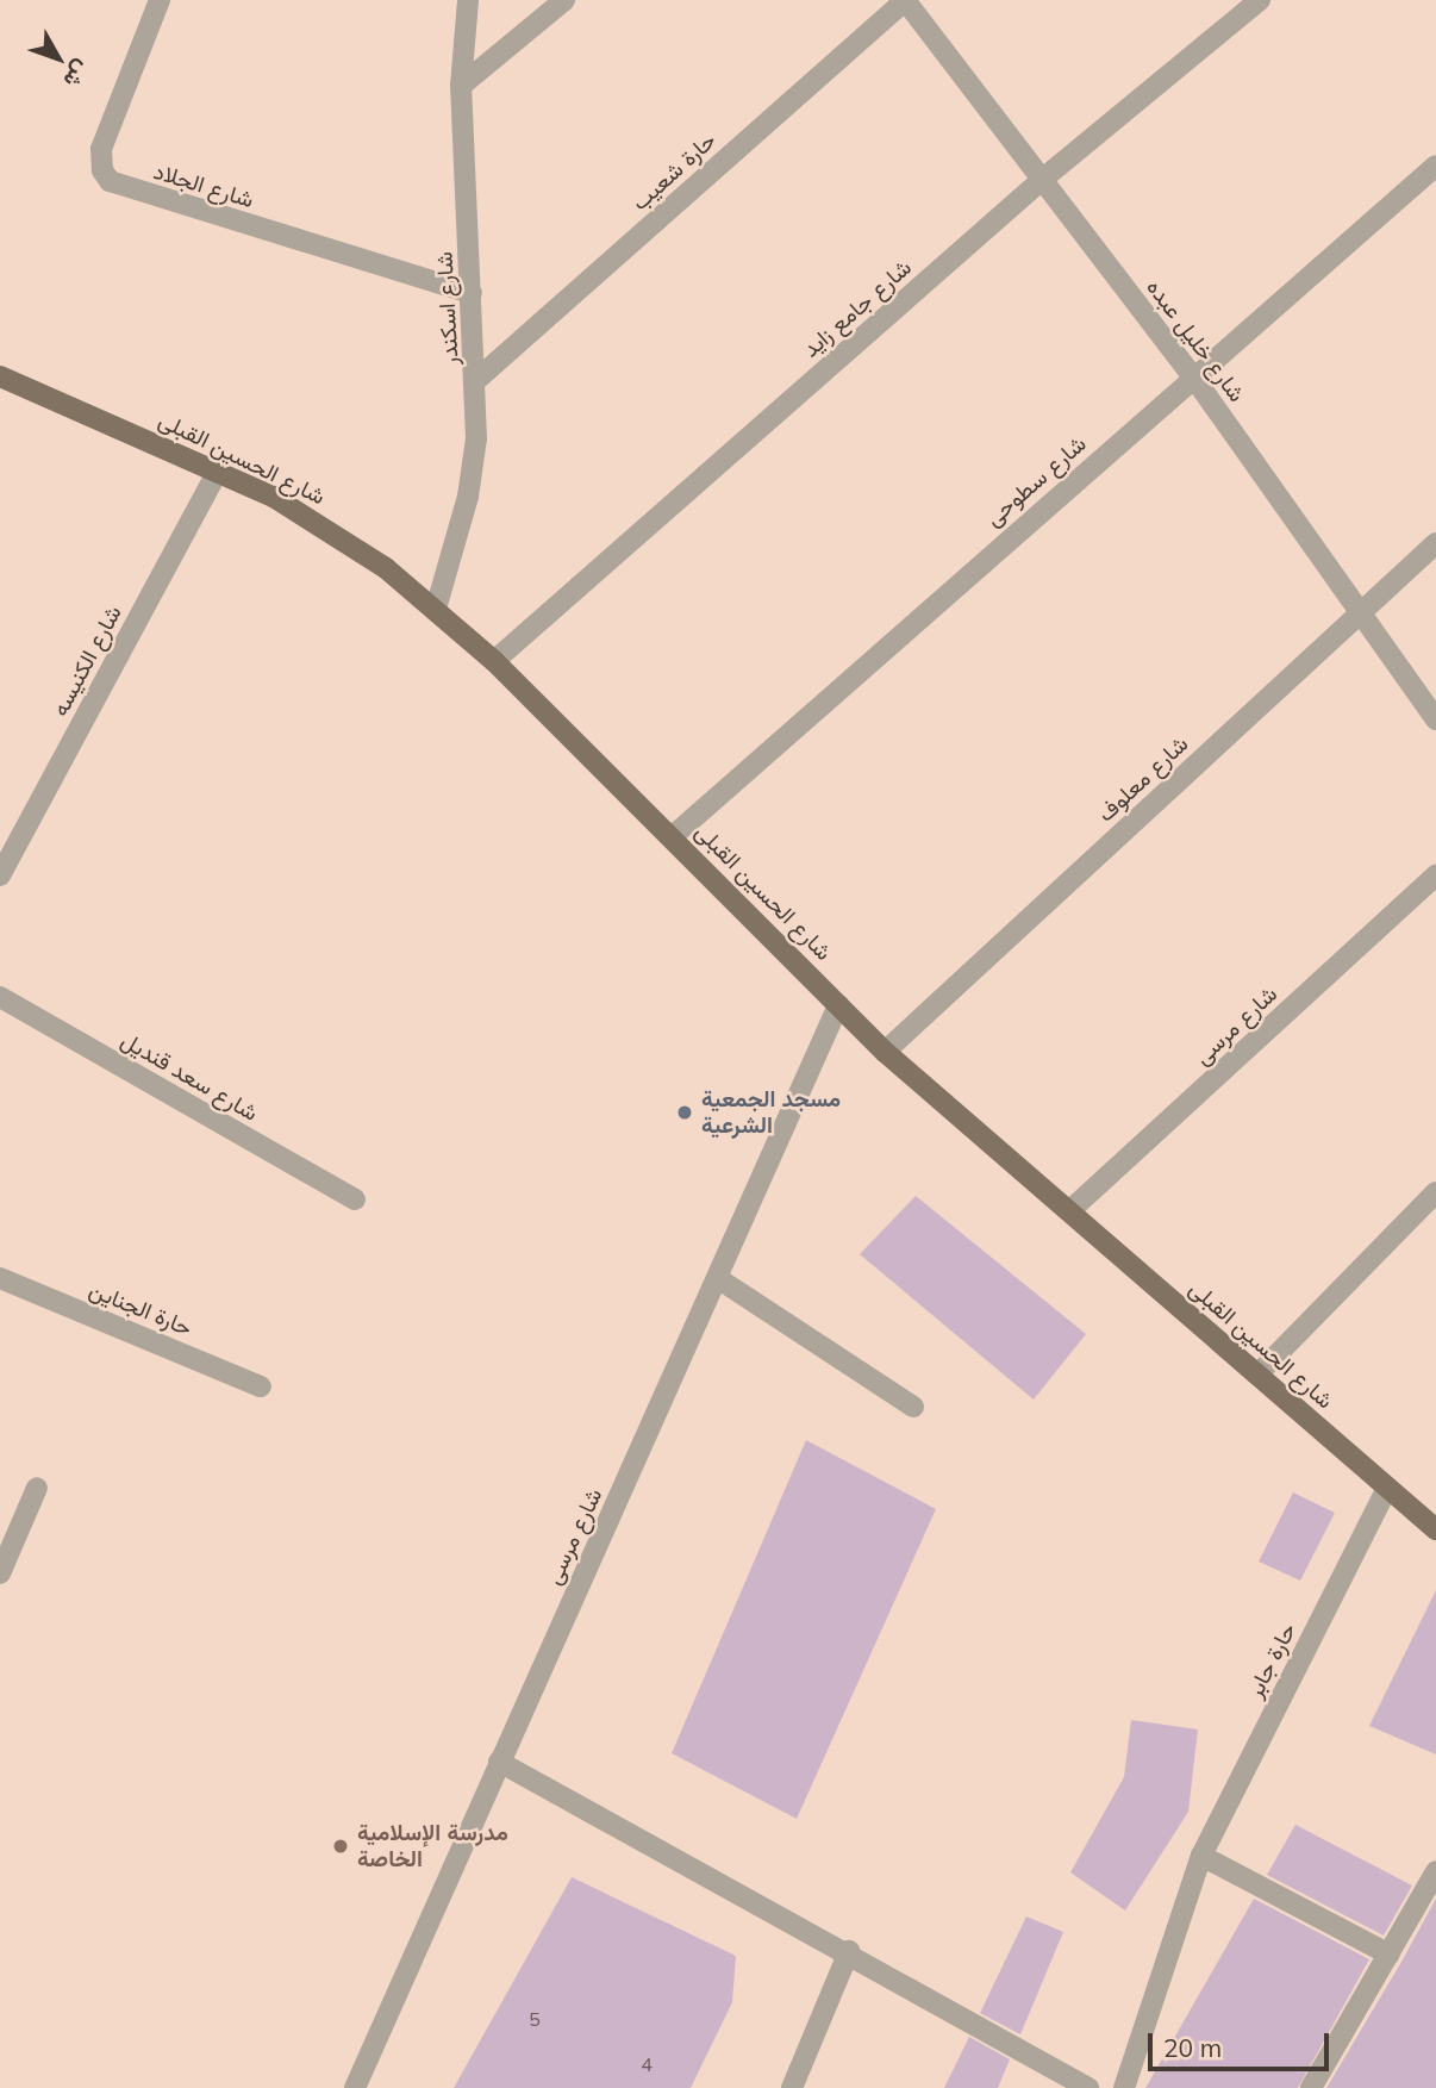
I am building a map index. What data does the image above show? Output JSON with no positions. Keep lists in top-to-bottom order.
{
  "streets": {
    "main road": ["شارع الحسين القبلى"],
    "street": [
      "حارة شعيب",
      "شارع الجلاد",
      "شارع اسكندر",
      "شارع جامع زايد",
      "شارع خليل عبده",
      "شارع سطوحى",
      "شارع الكنيسه",
      "شارع معلوف",
      "شارع مرسى",
      "شارع سعد قنديل",
      "حارة الجناين",
      "حارة جابر"
    ]
  },
  "crossings": [
    ["حارة شعيب", "شارع اسكندر"],
    ["حارة شعيب", "شارع خليل عبده"],
    ["شارع الجلاد", "شارع اسكندر"],
    ["شارع اسكندر", "شارع الحسين القبلى"],
    ["شارع جامع زايد", "شارع خليل عبده"],
    ["شارع جامع زايد", "شارع الحسين القبلى"],
    ["شارع خليل عبده", "شارع سطوحى"],
    ["شارع خليل عبده", "شارع معلوف"],
    ["شارع الحسين القبلى", "شارع سطوحى"],
    ["شارع الحسين القبلى", "شارع الكنيسه"],
    ["شارع الحسين القبلى", "شارع معلوف"],
    ["شارع الحسين القبلى", "شارع مرسى"],
    ["شارع الحسين القبلى", "حارة جابر"]
  ],
  "places": ["مسجد الجمعية الشرعية", "مدرسة الإسلامية الخاصة"],
  "house_numbers": ["5", "4"],
  "scale_bar": "20 m",
  "north": "bottom right"
}
